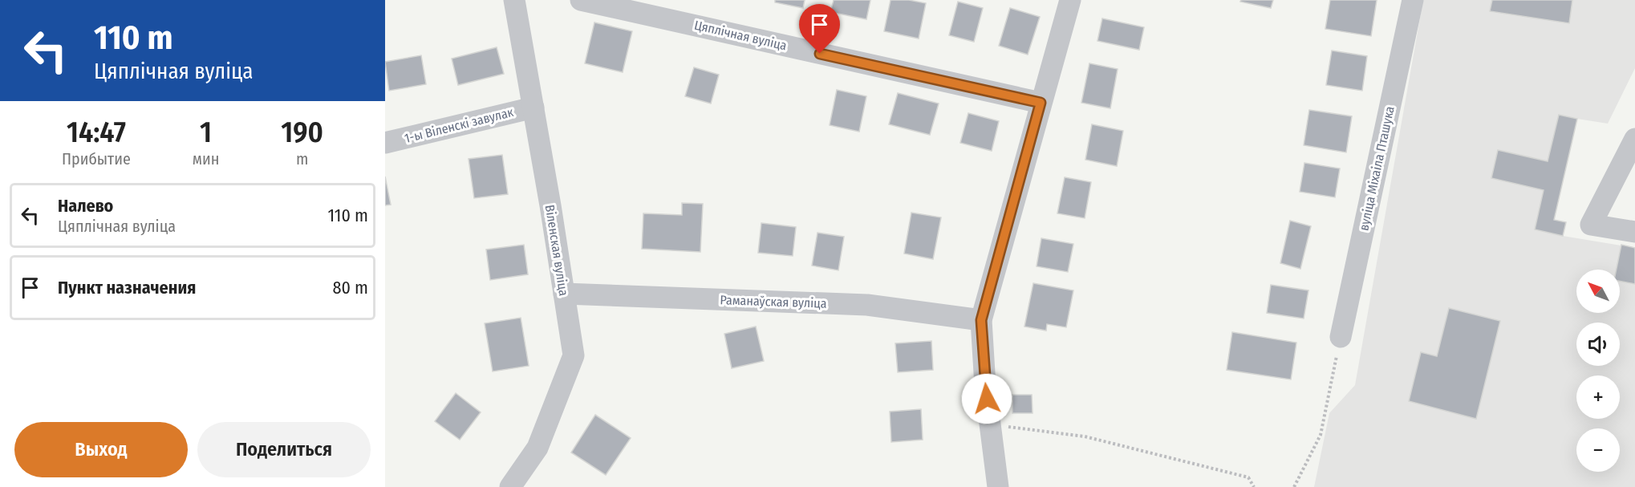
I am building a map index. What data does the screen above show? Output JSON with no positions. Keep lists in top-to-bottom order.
{
  "streets": {
    "street": [
      "Цяплічная вуліца",
      "1-ы Віленскі завулак",
      "вуліца Міхаіла Пташука",
      "Віленская вуліца",
      "Раманаўская вуліца"
    ]
  },
  "crossings": [
    ["1-ы Віленскі завулак", "Віленская вуліца"],
    ["Віленская вуліца", "Раманаўская вуліца"]
  ],
  "north": "top left",
  "page": {
    "turn": ["110 m", "Цяплічная вуліца"],
    "eta": [
      "14:47",
      "Прибытие",
      "1",
      "мин",
      "190",
      "m"
    ],
    "list": [
      {
        "name": "Налево",
        "note": "Цяплічная вуліца",
        "value": "110 m"
      },
      {
        "name": "Пункт назначения",
        "value": "80 m"
      }
    ],
    "map_buttons": ["+", "−"],
    "buttons": ["Выход", "Поделиться"]
  }
}
